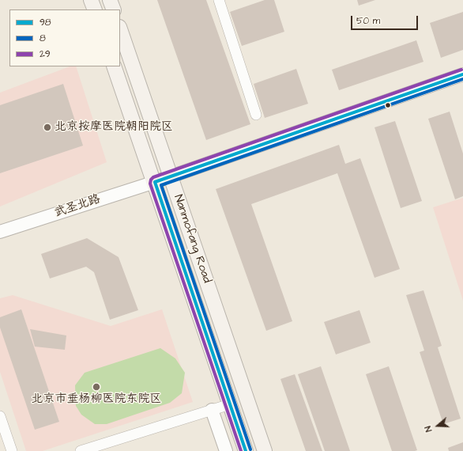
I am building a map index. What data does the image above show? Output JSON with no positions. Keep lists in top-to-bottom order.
{
  "streets": {
    "main road": ["Nanmofang Road"],
    "street": ["武圣北路"]
  },
  "crossings": [
    ["武圣北路", "Nanmofang Road"]
  ],
  "places": ["北京按摩医院朝阳院区", "北京市垂杨柳医院东院区"],
  "lines": ["transit line 29", "transit line 98", "transit line 8"],
  "legend": ["98", "8", "29"],
  "scale_bar": "50 m",
  "north": "left"
}
